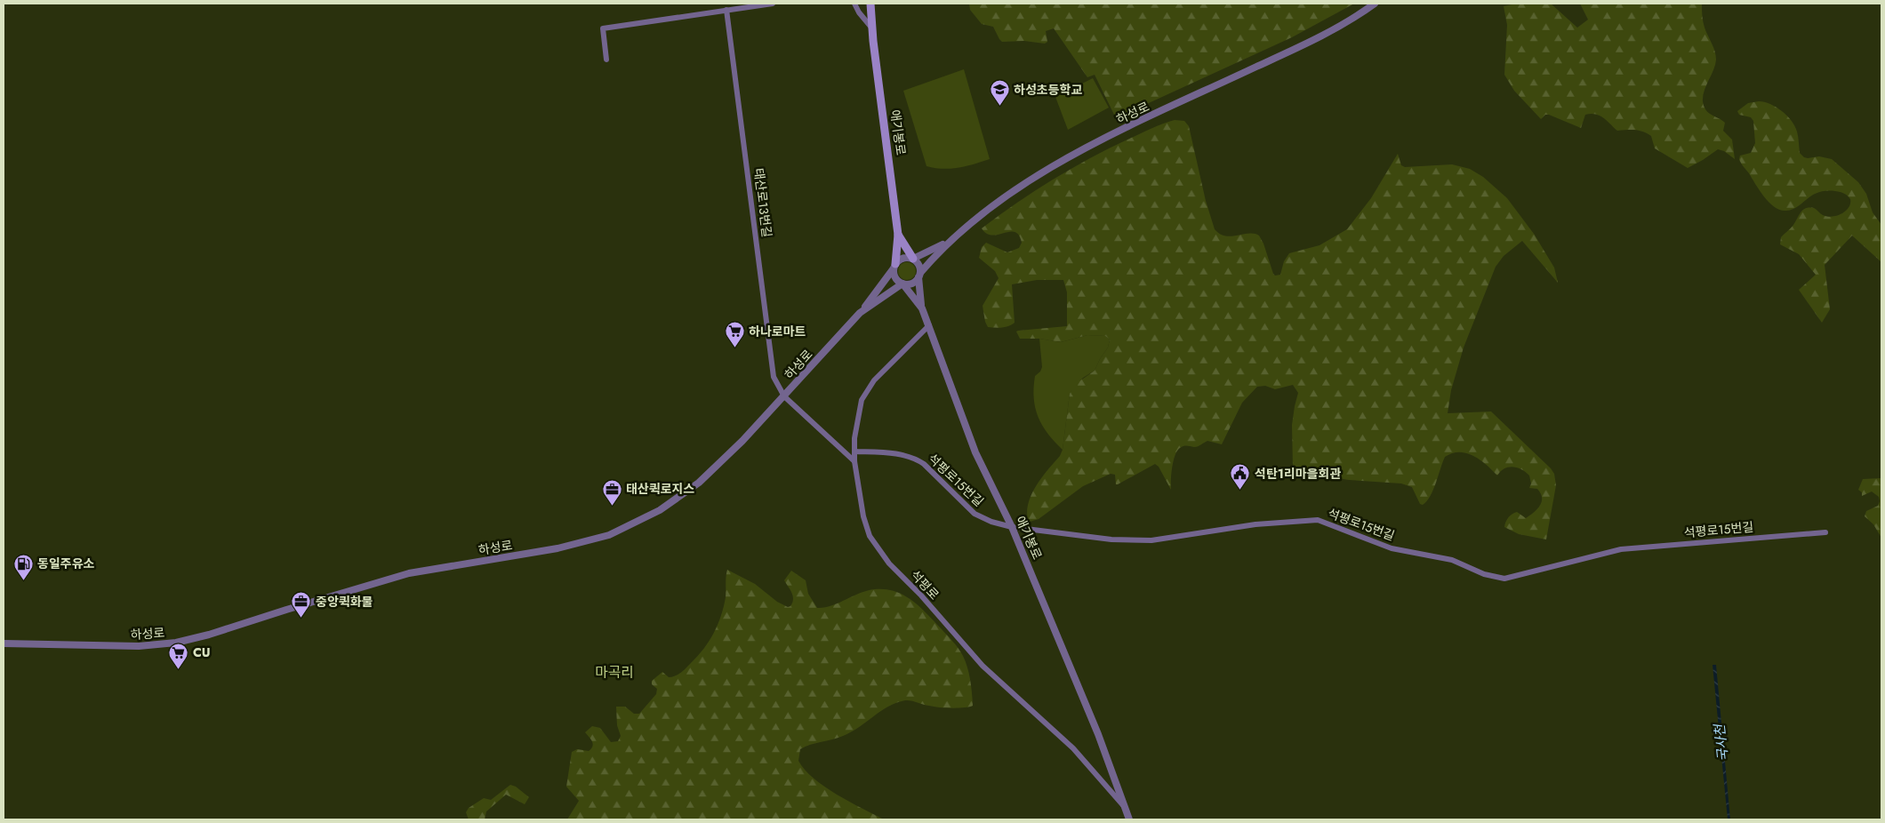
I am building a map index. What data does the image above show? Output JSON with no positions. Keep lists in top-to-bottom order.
{
  "streets": {
    "main road": ["애기봉로"],
    "street": [
      "하성로",
      "태산로13번길",
      "석평로15번길",
      "석평로"
    ]
  },
  "crossings": [
    ["하성로", "애기봉로"],
    ["하성로", "태산로13번길"],
    ["애기봉로", "석평로15번길"],
    ["애기봉로", "석평로"],
    ["태산로13번길", "석평로"],
    ["석평로15번길", "석평로"]
  ],
  "districts": ["마곡리"],
  "water": ["국사천"],
  "places": {
    "school or university": ["하성초등학교"],
    "supermarket": ["하나로마트", "CU"],
    "public building": ["석탄1리마을회관"],
    "office": ["태산퀵로지스", "중앙퀵화물"],
    "fuel station": ["동일주유소"]
  }
}
